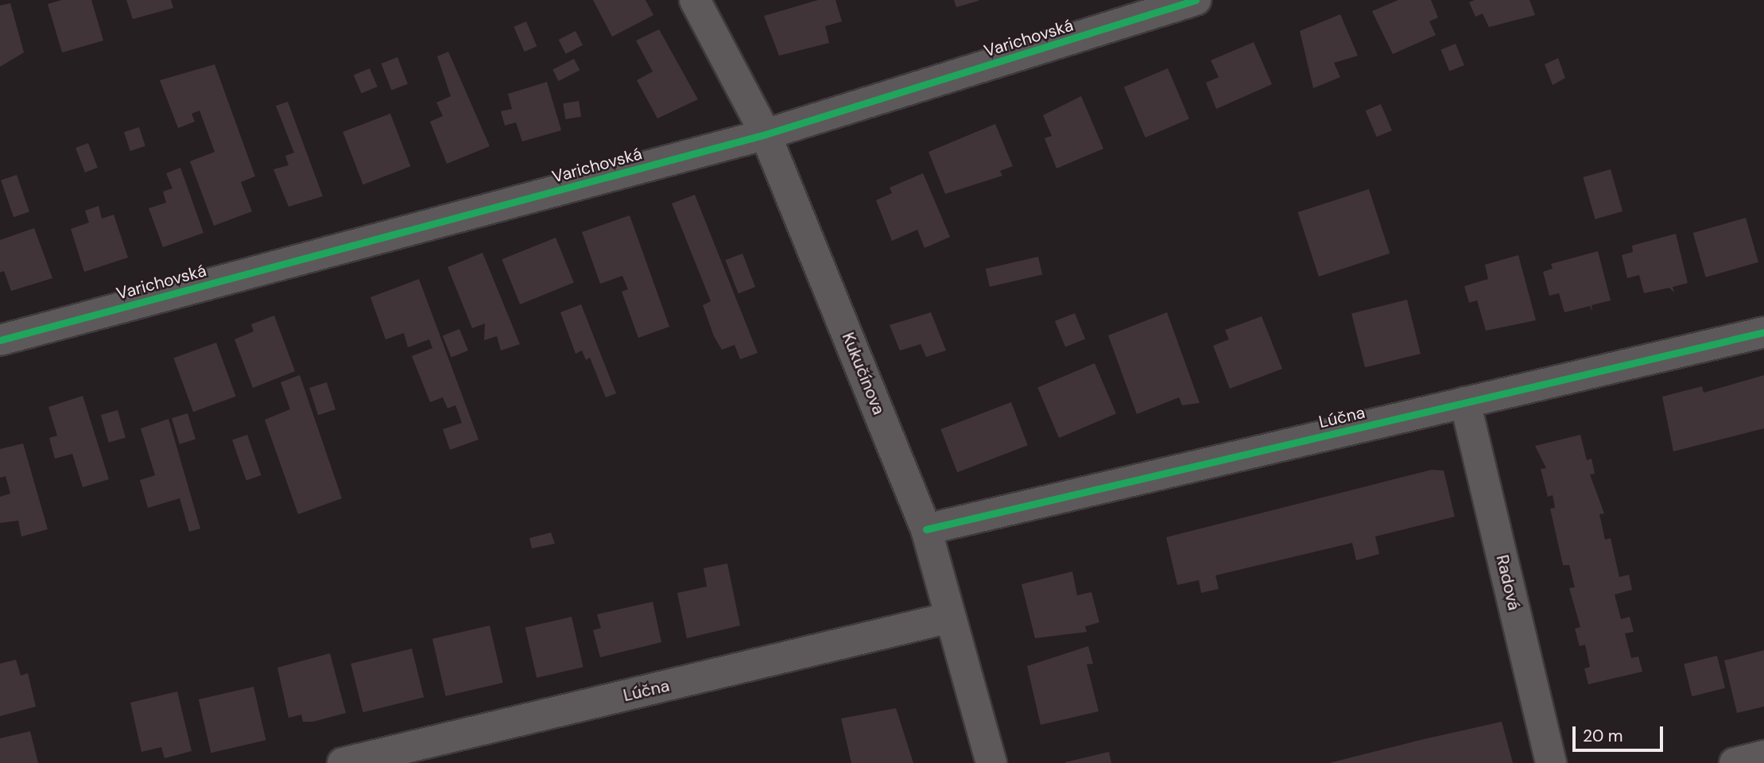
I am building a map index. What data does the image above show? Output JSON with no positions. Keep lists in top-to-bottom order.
{
  "streets": {
    "street": [
      "Varichovská",
      "Kukučínova",
      "Lúčna",
      "Radová"
    ]
  },
  "crossings": [
    ["Varichovská", "Kukučínova"],
    ["Kukučínova", "Lúčna"],
    ["Lúčna", "Radová"]
  ],
  "scale_bar": "20 m"
}
